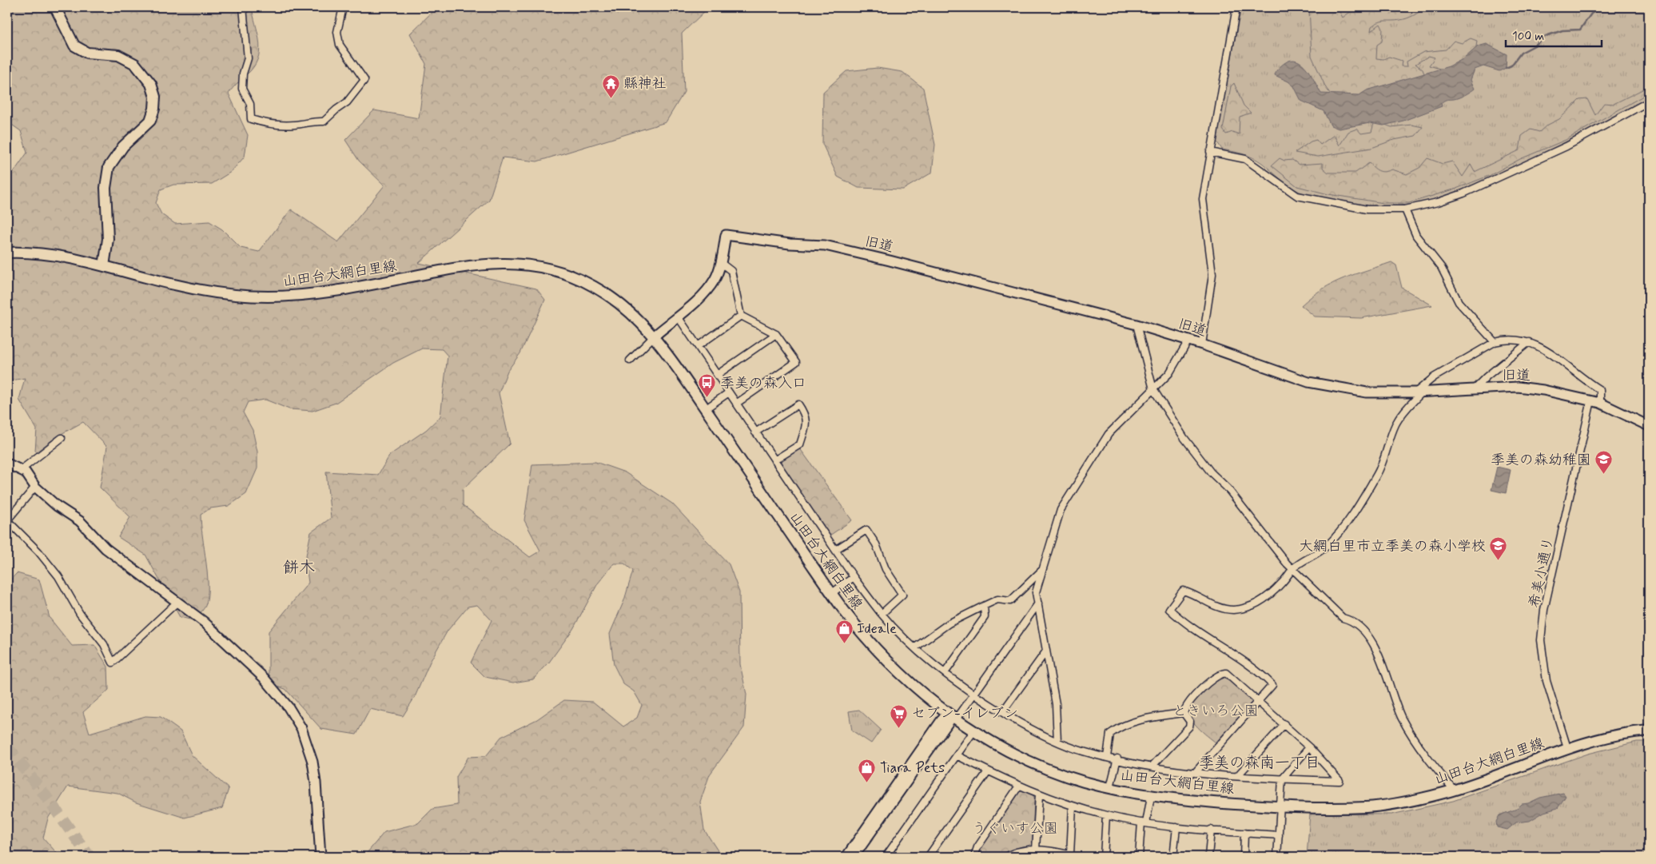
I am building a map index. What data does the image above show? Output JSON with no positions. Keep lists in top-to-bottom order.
{
  "streets": {
    "main road": ["山田台大網白里線"],
    "street": ["旧道", "希美小通り"]
  },
  "crossings": [
    ["旧道", "希美小通り"],
    ["山田台大網白里線", "希美小通り"]
  ],
  "districts": ["餅木", "季美の森南一丁目"],
  "parks": ["ときいろ公園", "うぐいす公園"],
  "places": {
    "temple": ["縣神社"],
    "bus stop": ["季美の森入口"],
    "school or university": ["季美の森幼稚園", "大網白里市立季美の森小学校"],
    "shop": ["Ideale", "Tiara Pets"],
    "supermarket": ["セブン-イレブン"]
  },
  "scale_bar": "100 m"
}
